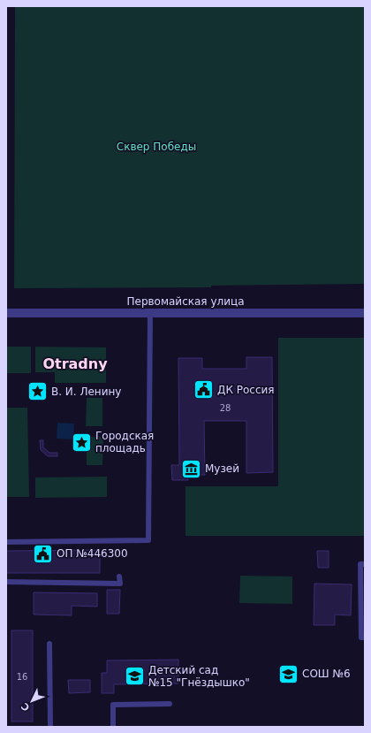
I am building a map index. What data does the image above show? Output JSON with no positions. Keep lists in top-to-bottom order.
{
  "streets": {
    "street": ["Первомайская улица"]
  },
  "districts": ["Otradny"],
  "parks": ["Сквер Победы"],
  "places": {
    "public building": ["ДК Россия", "ОП №446300"],
    "place": ["В. И. Ленину", "Городская площадь"],
    "museum": ["Музей"],
    "school or university": ["СОШ №6", "Детский сад №15 \"Гнёздышко\""]
  },
  "house_numbers": ["28", "16"],
  "north": "bottom left"
}
